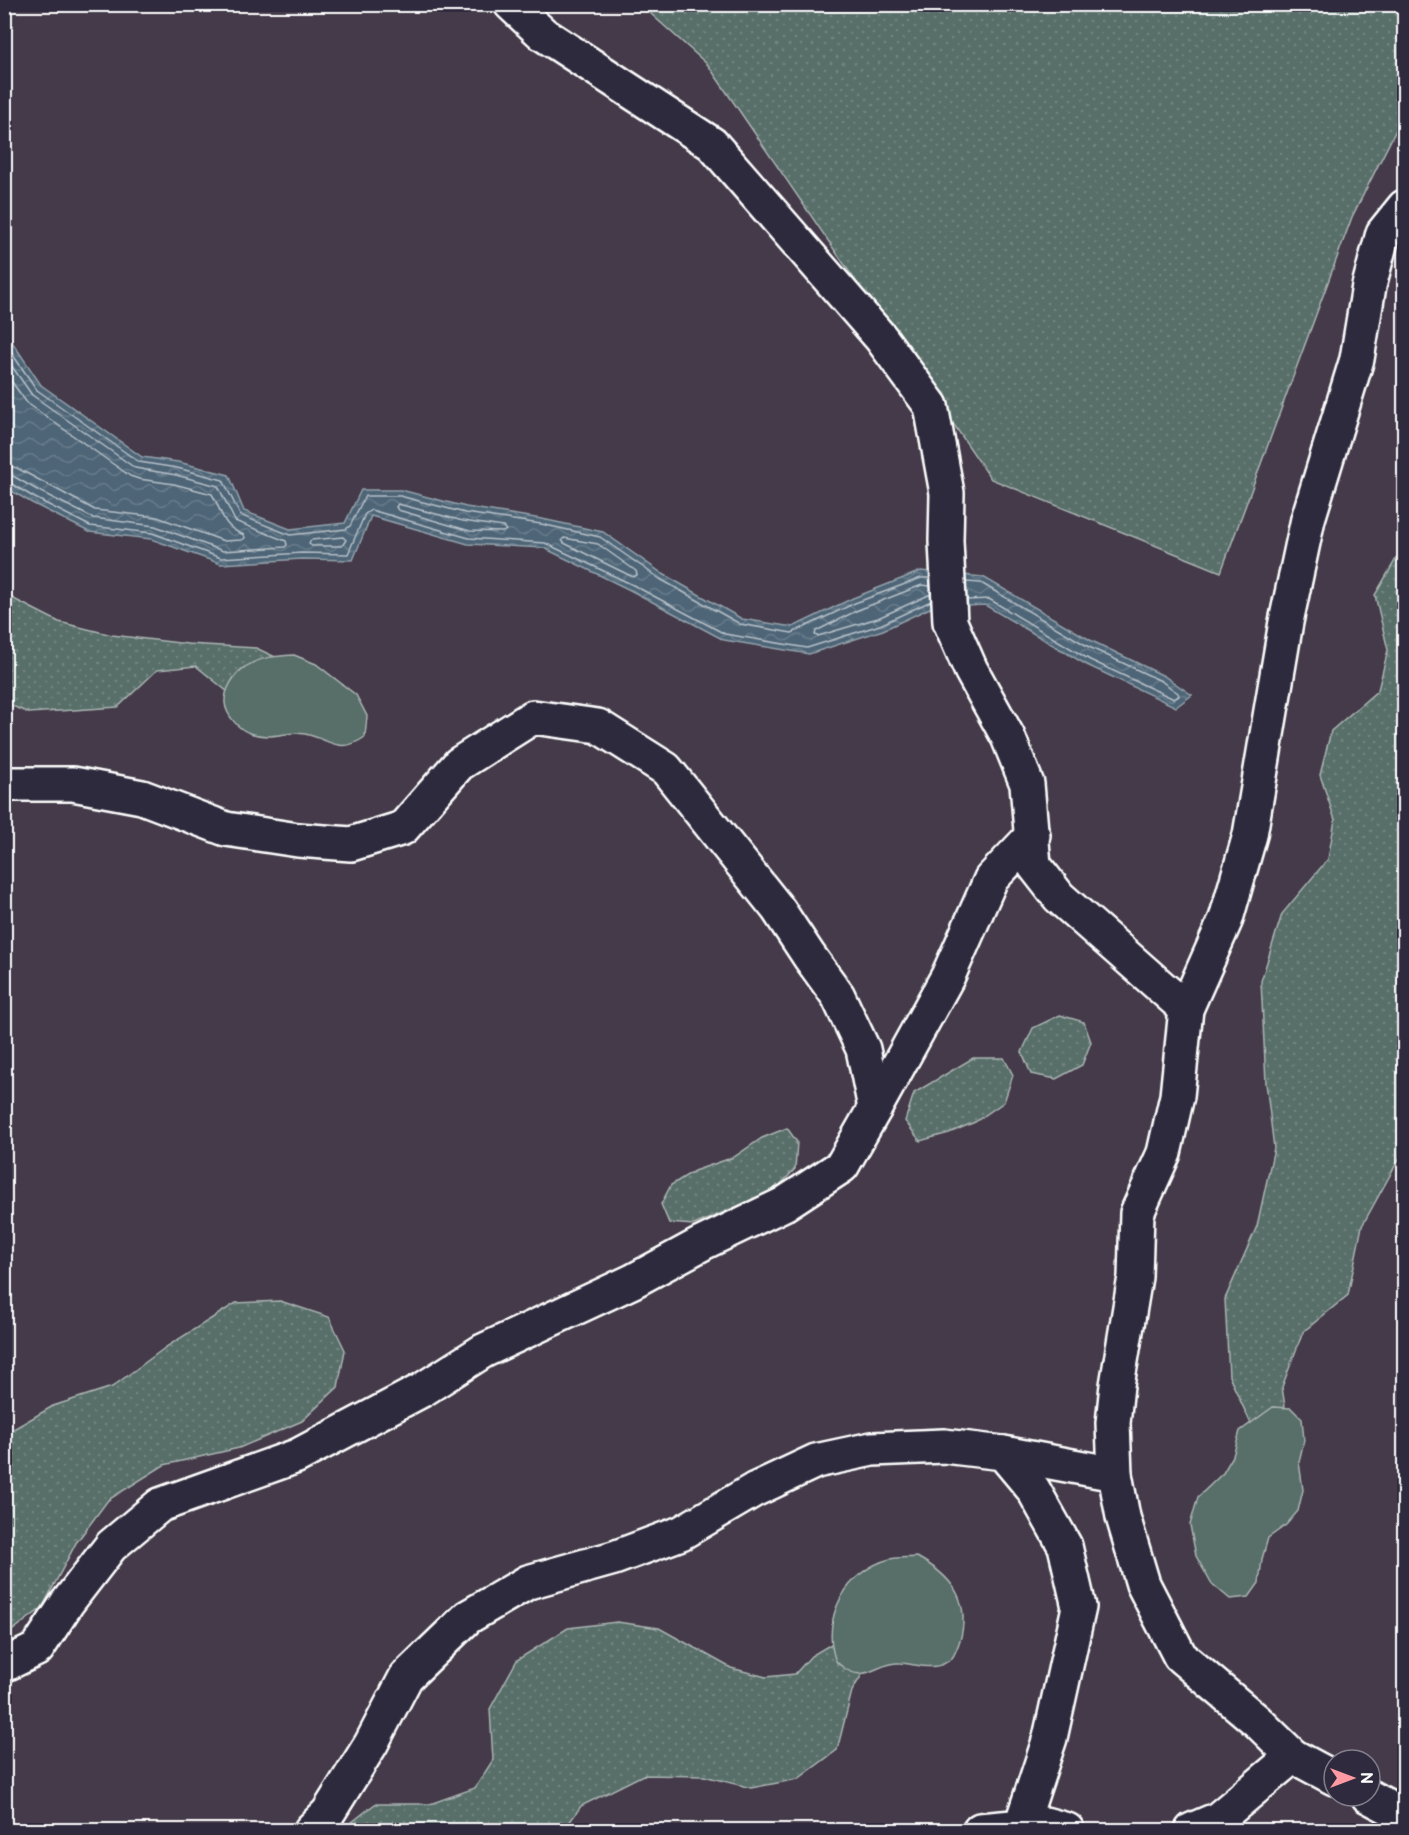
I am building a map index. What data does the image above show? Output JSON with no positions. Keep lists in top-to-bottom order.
{
  "north": "right"
}
